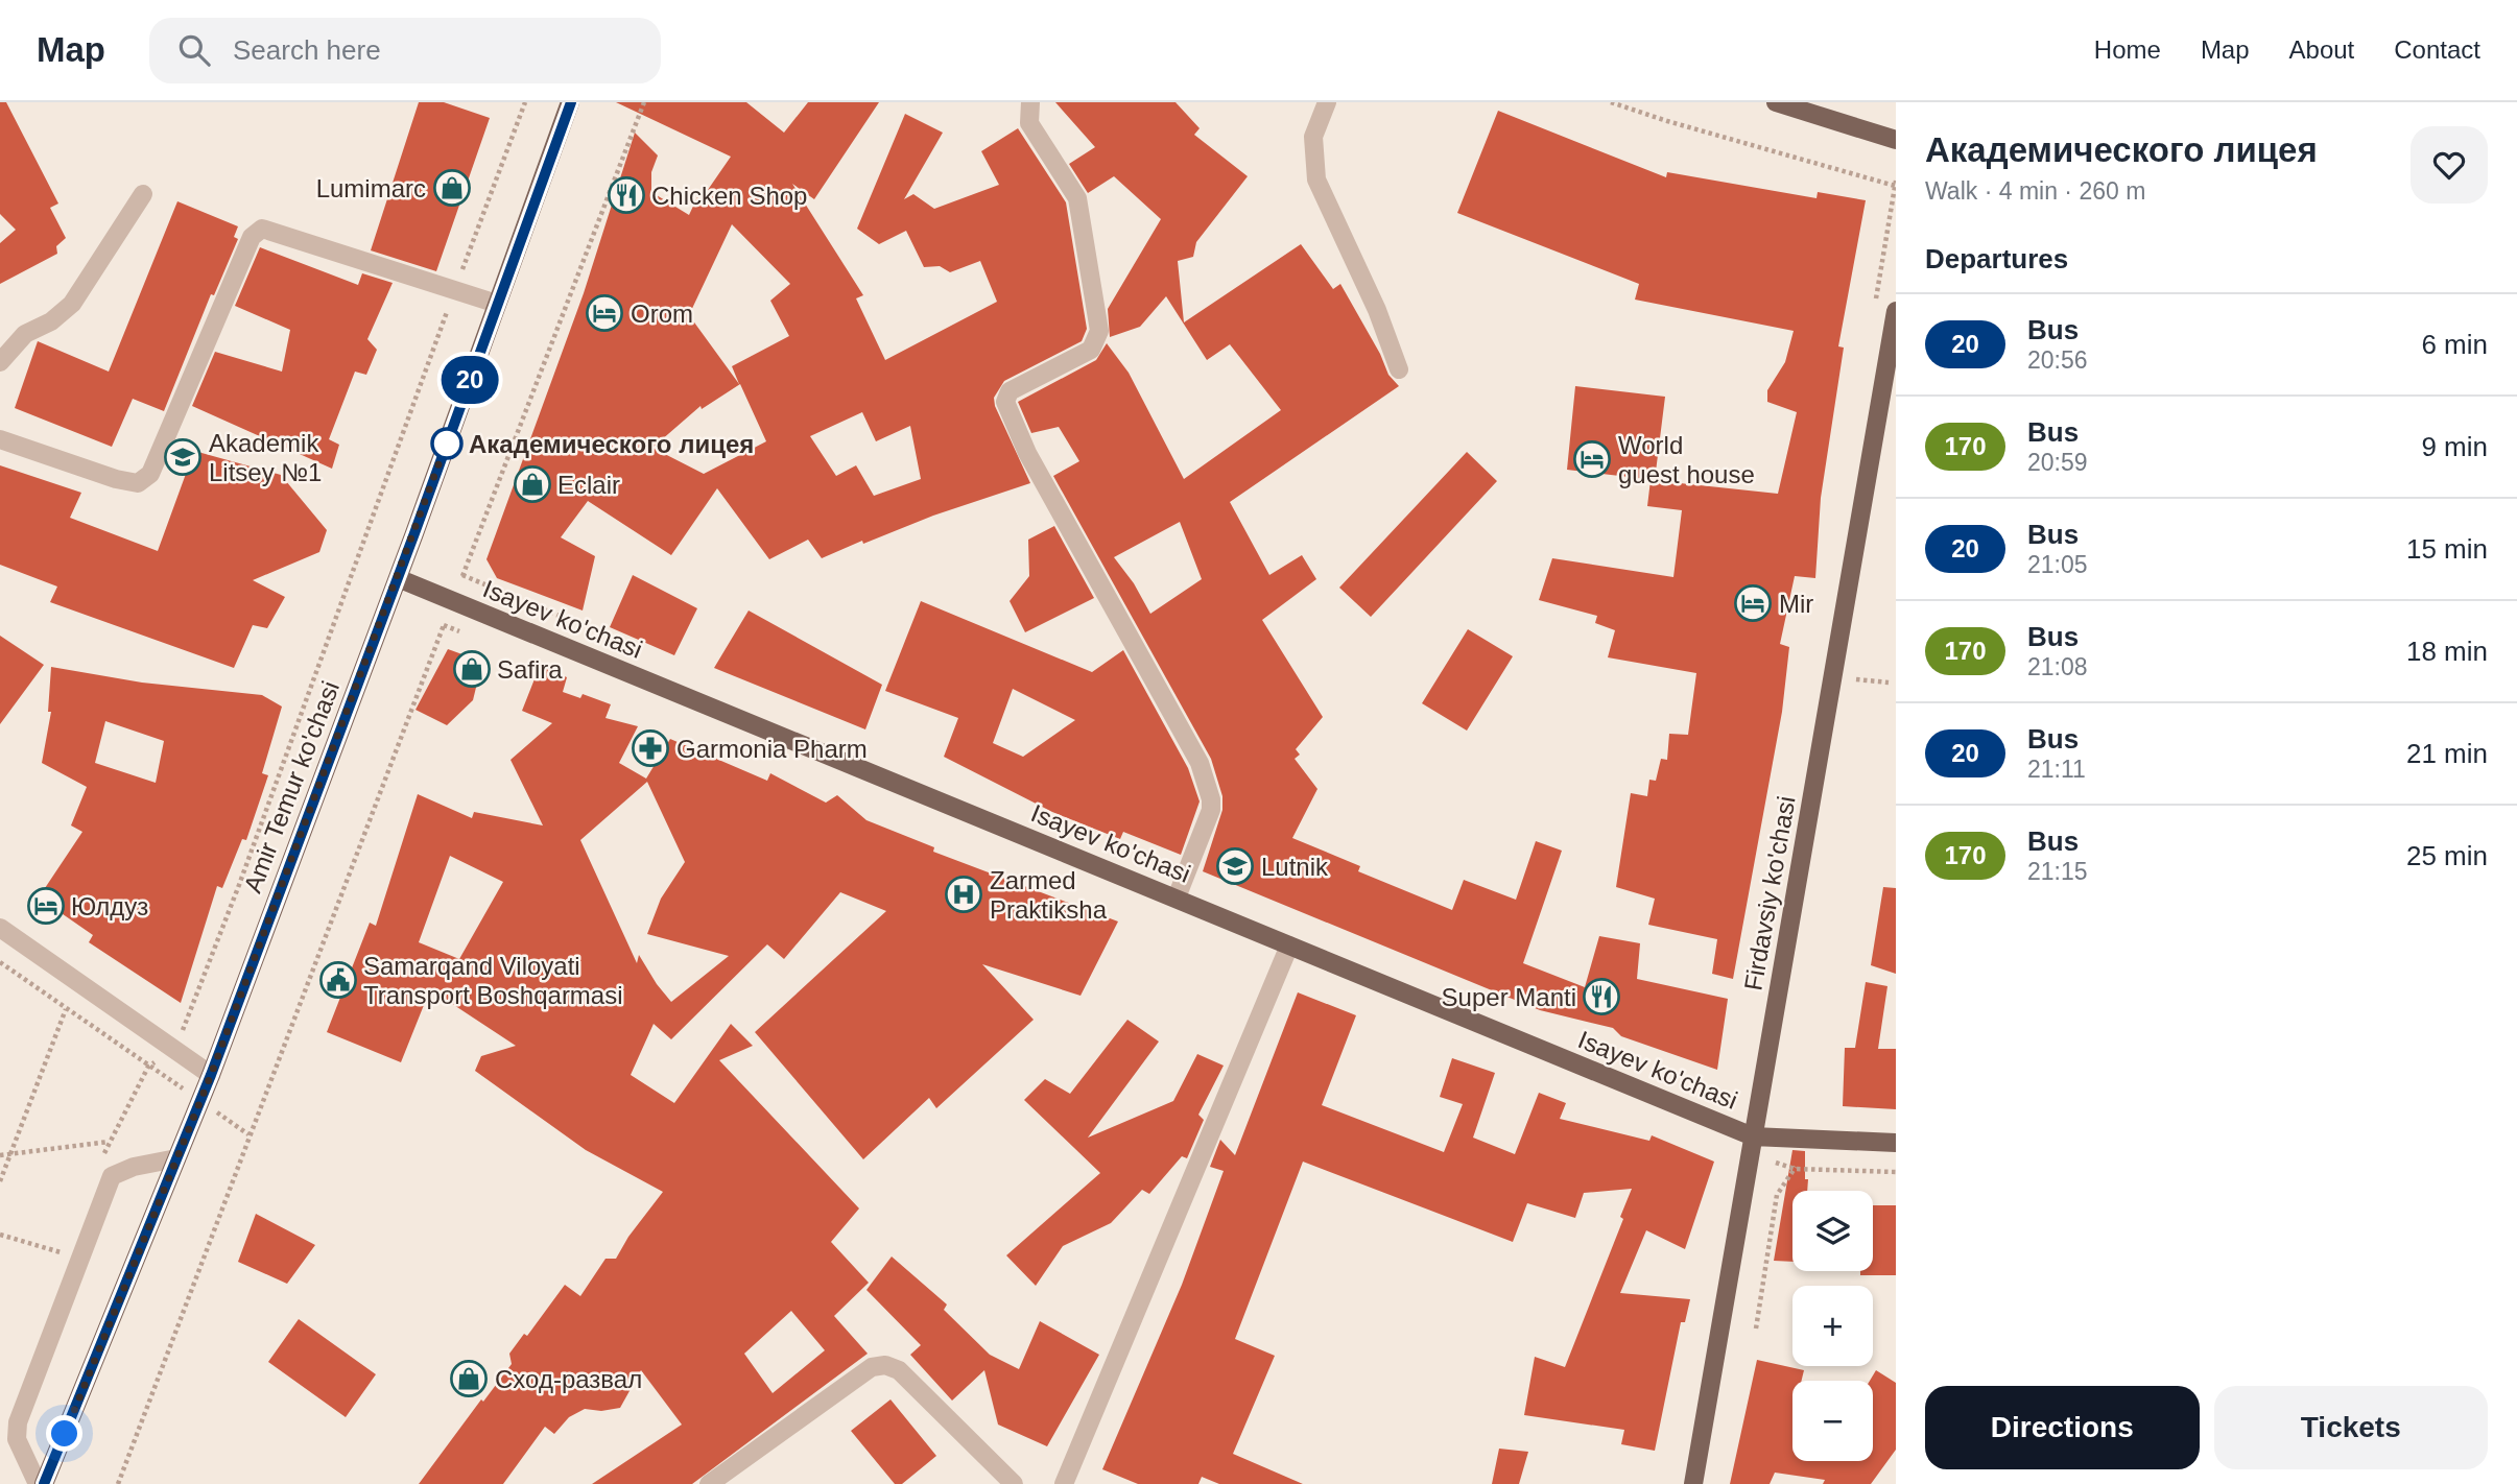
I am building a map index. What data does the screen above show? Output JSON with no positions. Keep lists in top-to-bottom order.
{
  "streets": {
    "main road": ["Isayev ko'chasi", "Amir Temur ko'chasi", "Firdavsiy ko'chasi"]
  },
  "crossings": [
    ["Isayev ko'chasi", "Amir Temur ko'chasi"],
    ["Isayev ko'chasi", "Firdavsiy ko'chasi"]
  ],
  "places": {
    "shop": [
      "Lumimarc",
      "Eclair",
      "Safira",
      "Сход-развал"
    ],
    "restaurant": ["Chicken Shop", "Super Manti"],
    "hotel": [
      "Orom",
      "World guest house",
      "Mir",
      "Юлдуз"
    ],
    "other": ["Академического лицея"],
    "school or university": ["Akademik Litsey №1", "Lutnik"],
    "pharmacy": ["Garmonia Pharm"],
    "hospital": ["Zarmed Praktiksha"],
    "public building": ["Samarqand Viloyati Transport Boshqarmasi"]
  },
  "lines": ["bus line 20"],
  "page": {
    "header": "Map",
    "search": "Search here",
    "nav": [
      "Home",
      "Map",
      "About",
      "Contact"
    ],
    "on_map": "20",
    "heading": [
      ["Академического лицея", "Walk · 4 min · 260 m"],
      "Departures"
    ],
    "list": [
      {
        "mark": "20",
        "name": "Bus",
        "note": "20:56",
        "value": "6 min"
      },
      {
        "mark": "170",
        "name": "Bus",
        "note": "20:59",
        "value": "9 min"
      },
      {
        "mark": "20",
        "name": "Bus",
        "note": "21:05",
        "value": "15 min"
      },
      {
        "mark": "170",
        "name": "Bus",
        "note": "21:08",
        "value": "18 min"
      },
      {
        "mark": "20",
        "name": "Bus",
        "note": "21:11",
        "value": "21 min"
      },
      {
        "mark": "170",
        "name": "Bus",
        "note": "21:15",
        "value": "25 min"
      }
    ],
    "map_buttons": ["+", "−"],
    "buttons": ["Directions", "Tickets"]
  }
}
